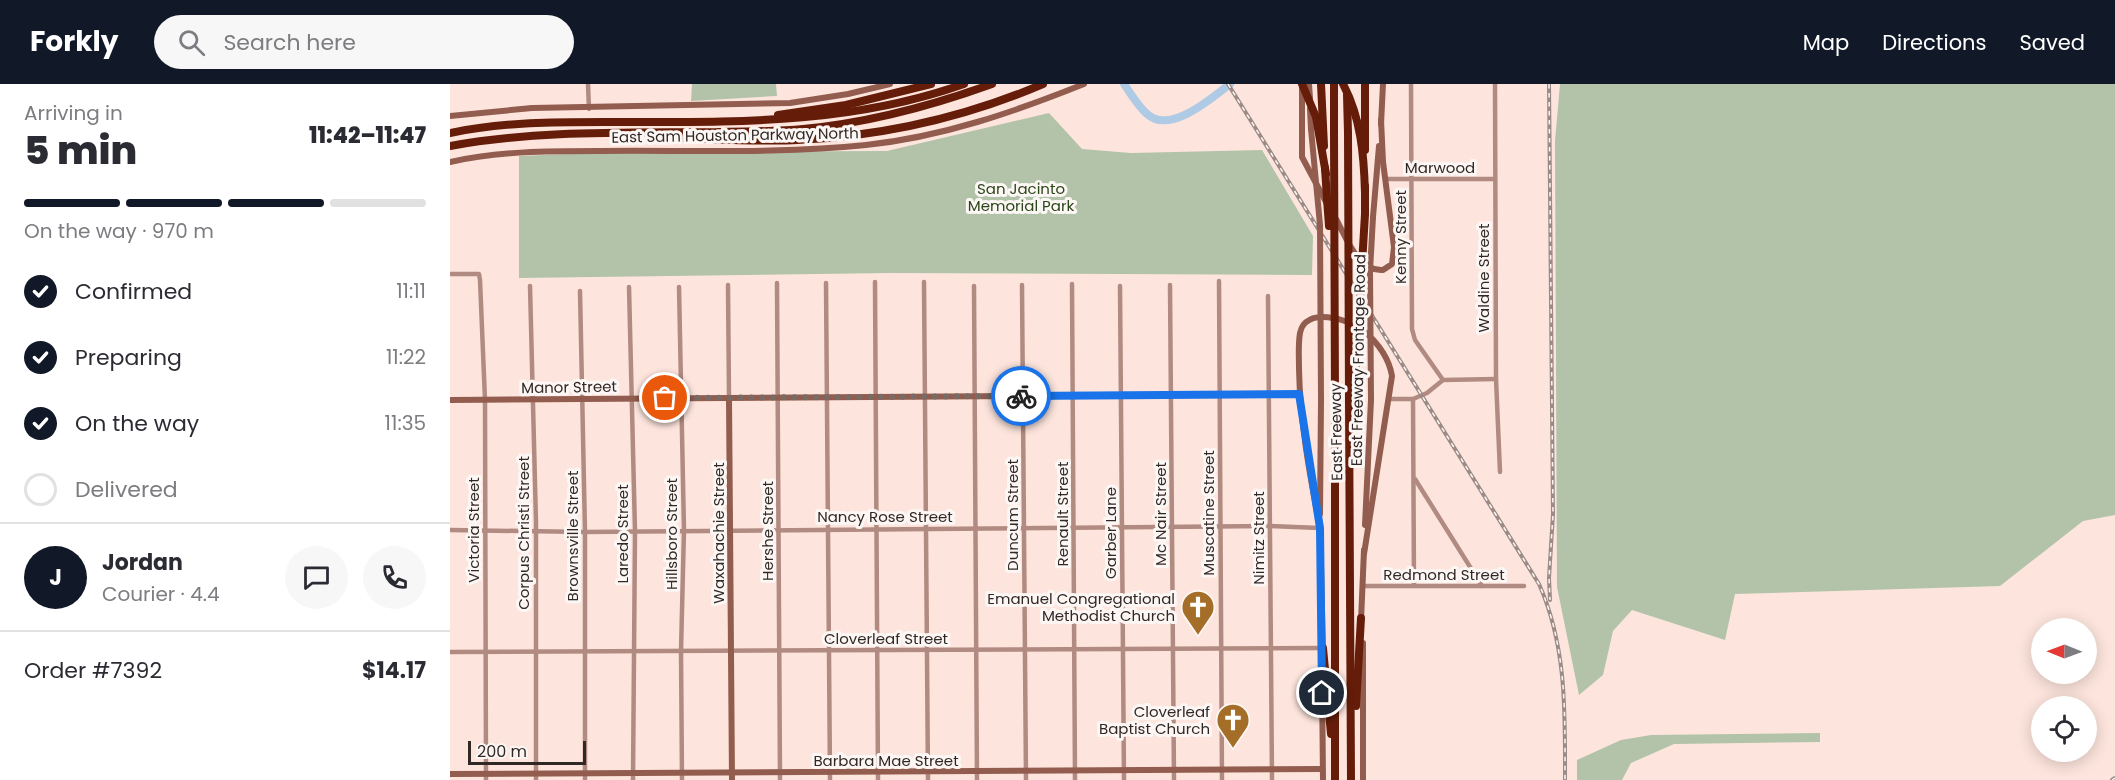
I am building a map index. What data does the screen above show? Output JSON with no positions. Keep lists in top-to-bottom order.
{
  "streets": {
    "highway": ["East Sam Houston Parkway North", "East Freeway"],
    "main road": [
      "East Freeway Frontage Road",
      "Manor Street",
      "Waxahachie Street",
      "Barbara Mae Street"
    ],
    "street": [
      "Marwood",
      "Kenny Street",
      "Waldine Street",
      "Muscatine Street",
      "Renault Street",
      "Mc Nair Street",
      "Duncum Street",
      "Nancy Rose Street",
      "Victoria Street",
      "Hershe Street",
      "Corpus Christi Street",
      "Garber Lane",
      "Laredo Street",
      "Hillsboro Street",
      "Brownsville Street",
      "Nimitz Street",
      "Redmond Street",
      "Cloverleaf Street"
    ]
  },
  "crossings": [
    ["Marwood", "Kenny Street"],
    ["Marwood", "Waldine Street"],
    ["East Freeway Frontage Road", "Redmond Street"],
    ["Manor Street", "Muscatine Street"],
    ["Manor Street", "Renault Street"],
    ["Manor Street", "Mc Nair Street"],
    ["Manor Street", "Duncum Street"],
    ["Manor Street", "Victoria Street"],
    ["Manor Street", "Hershe Street"],
    ["Manor Street", "Corpus Christi Street"],
    ["Manor Street", "Waxahachie Street"],
    ["Manor Street", "Garber Lane"],
    ["Manor Street", "Laredo Street"],
    ["Manor Street", "Hillsboro Street"],
    ["Manor Street", "Brownsville Street"],
    ["Manor Street", "Nimitz Street"],
    ["Muscatine Street", "Nancy Rose Street"],
    ["Muscatine Street", "Cloverleaf Street"],
    ["Muscatine Street", "Barbara Mae Street"],
    ["Renault Street", "Nancy Rose Street"],
    ["Renault Street", "Cloverleaf Street"],
    ["Renault Street", "Barbara Mae Street"],
    ["Mc Nair Street", "Nancy Rose Street"],
    ["Mc Nair Street", "Cloverleaf Street"],
    ["Mc Nair Street", "Barbara Mae Street"],
    ["Duncum Street", "Nancy Rose Street"],
    ["Duncum Street", "Cloverleaf Street"],
    ["Duncum Street", "Barbara Mae Street"],
    ["Nancy Rose Street", "Victoria Street"],
    ["Nancy Rose Street", "Hershe Street"],
    ["Nancy Rose Street", "Corpus Christi Street"],
    ["Nancy Rose Street", "Waxahachie Street"],
    ["Nancy Rose Street", "Garber Lane"],
    ["Nancy Rose Street", "Laredo Street"],
    ["Nancy Rose Street", "Hillsboro Street"],
    ["Nancy Rose Street", "Brownsville Street"],
    ["Nancy Rose Street", "Nimitz Street"],
    ["Victoria Street", "Cloverleaf Street"],
    ["Victoria Street", "Barbara Mae Street"],
    ["Hershe Street", "Cloverleaf Street"],
    ["Hershe Street", "Barbara Mae Street"],
    ["Corpus Christi Street", "Cloverleaf Street"],
    ["Corpus Christi Street", "Barbara Mae Street"],
    ["Waxahachie Street", "Cloverleaf Street"],
    ["Waxahachie Street", "Barbara Mae Street"],
    ["Garber Lane", "Cloverleaf Street"],
    ["Garber Lane", "Barbara Mae Street"],
    ["Laredo Street", "Cloverleaf Street"],
    ["Laredo Street", "Barbara Mae Street"],
    ["Hillsboro Street", "Cloverleaf Street"],
    ["Hillsboro Street", "Barbara Mae Street"],
    ["Brownsville Street", "Cloverleaf Street"],
    ["Brownsville Street", "Barbara Mae Street"],
    ["Nimitz Street", "Cloverleaf Street"],
    ["Nimitz Street", "Barbara Mae Street"]
  ],
  "parks": ["San Jacinto Memorial Park"],
  "places": {
    "church": ["Emanuel Congregational Methodist Church", "Cloverleaf Baptist Church"]
  },
  "scale_bar": "200 m",
  "north": "left",
  "page": {
    "header": "Forkly",
    "search": "Search here",
    "nav": ["Map", "Directions", "Saved"],
    "heading": ["5 min", "Arriving in", "11:42–11:47"],
    "panel": [
      "Jordan",
      "Courier · 4.4",
      "Order #7392",
      "$14.17"
    ],
    "bar": "On the way · 970 m",
    "list": [
      ["Confirmed", "11:11"],
      ["Preparing", "11:22"],
      ["On the way", "11:35"],
      "Delivered"
    ],
    "round": "J",
    "scale": "200 m"
  }
}
